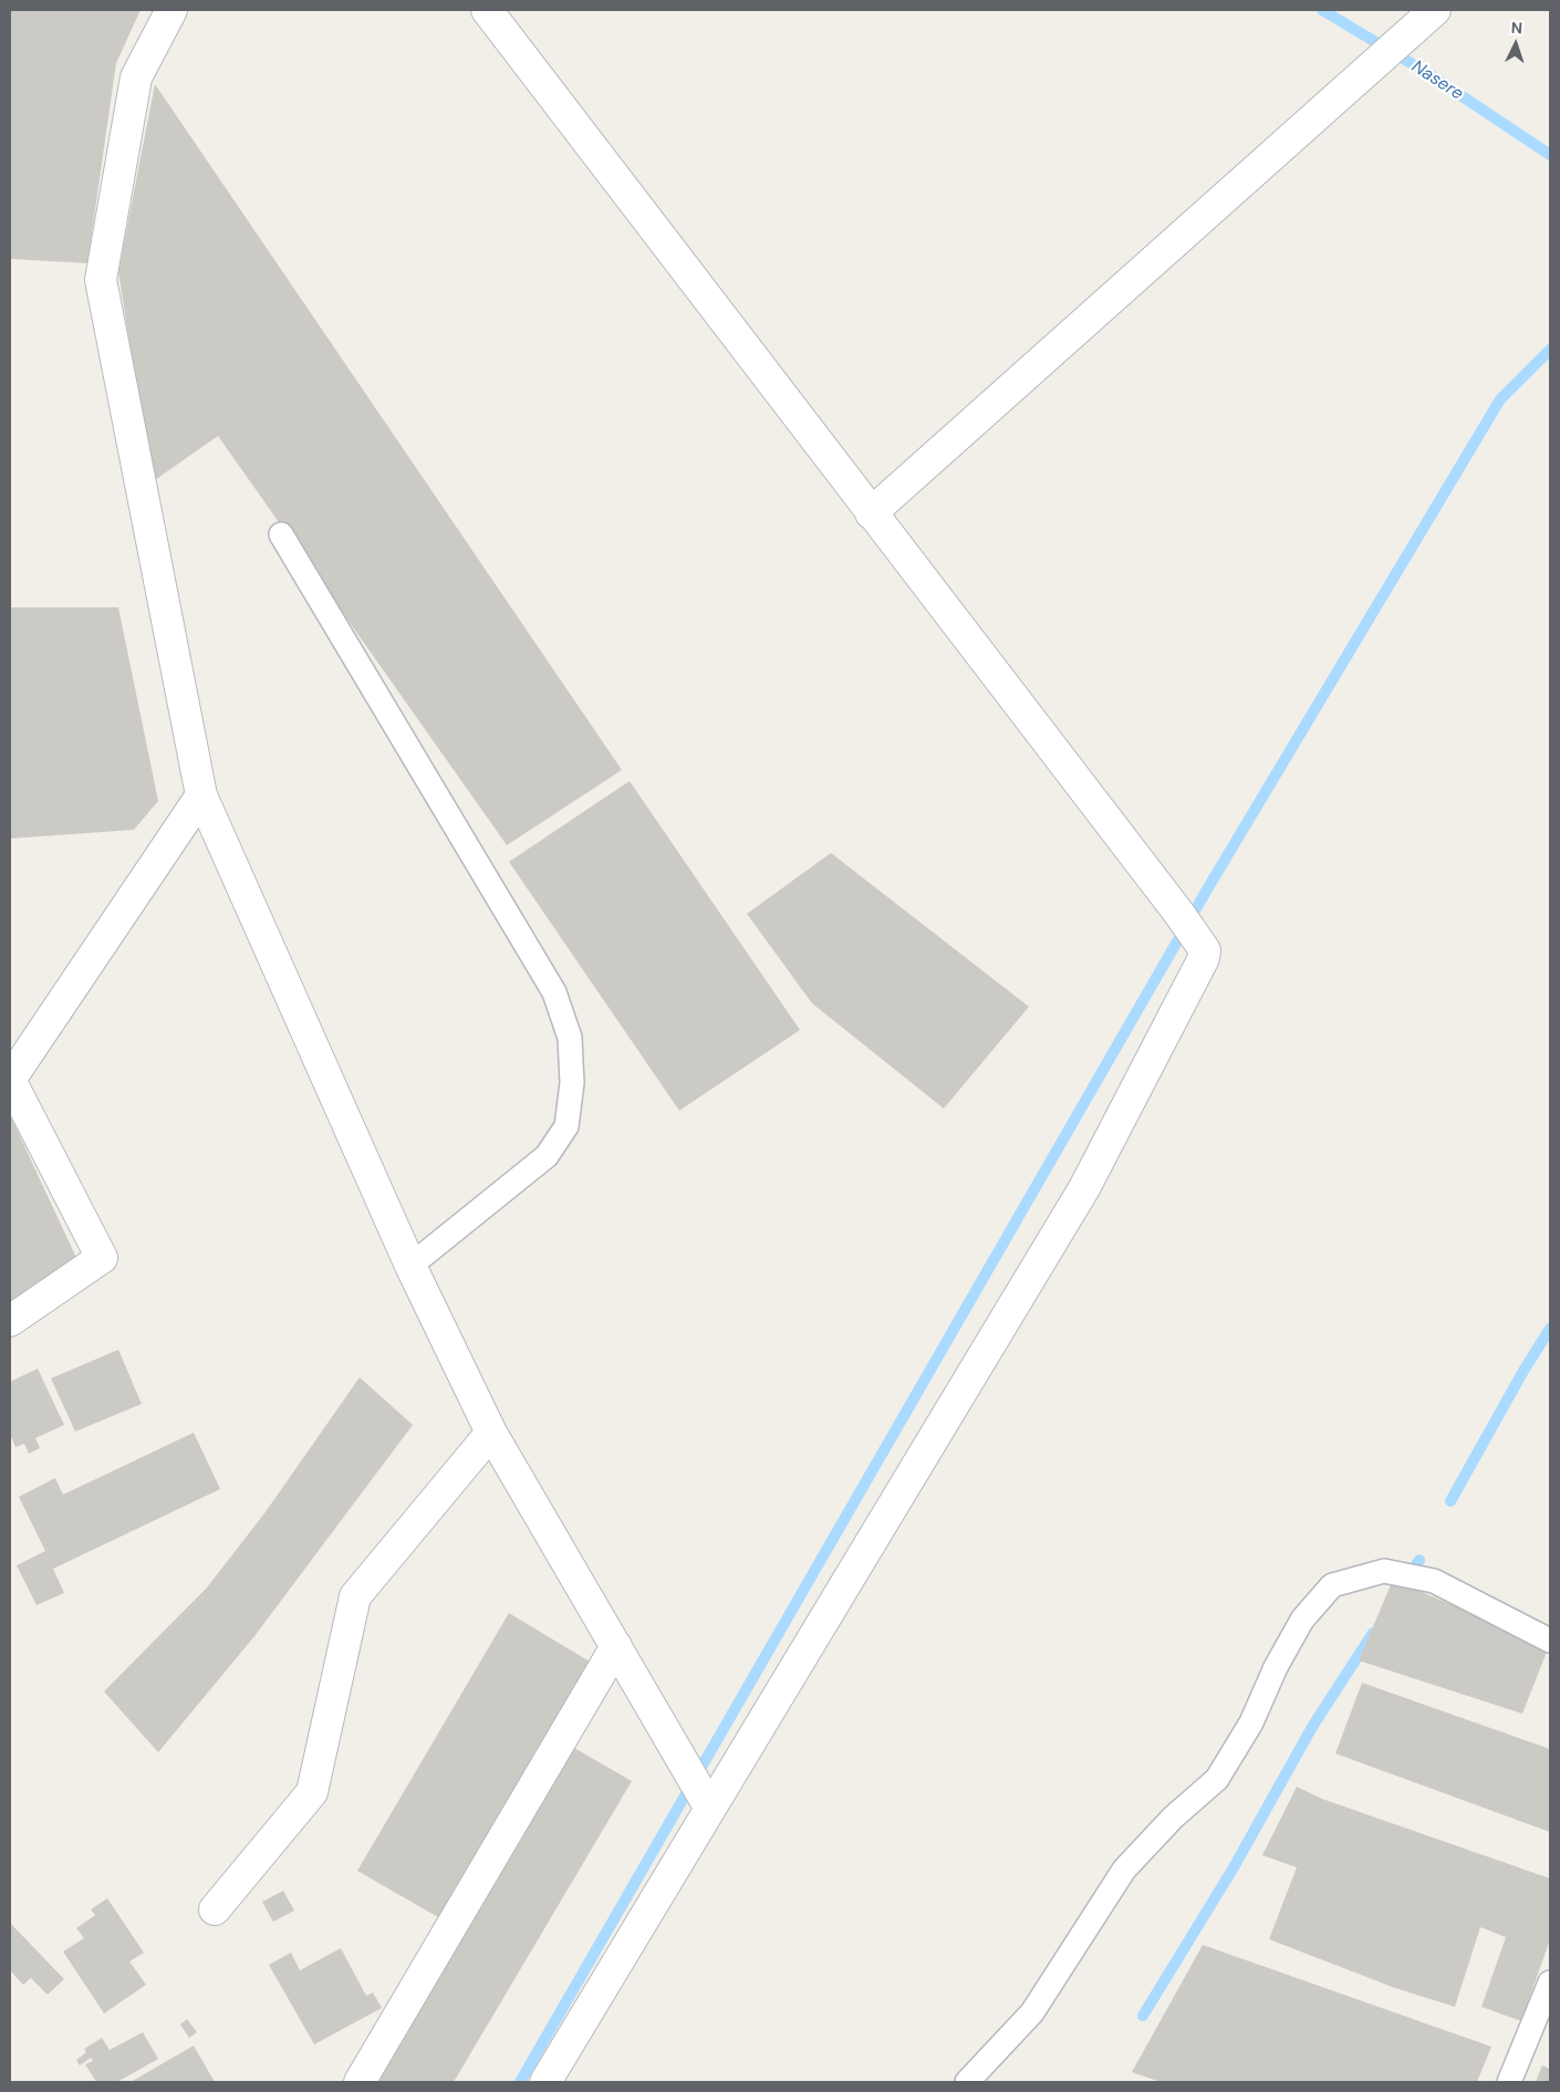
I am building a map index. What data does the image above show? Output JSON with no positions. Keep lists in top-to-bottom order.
{
  "water": ["Nasere"],
  "north": "top"
}
